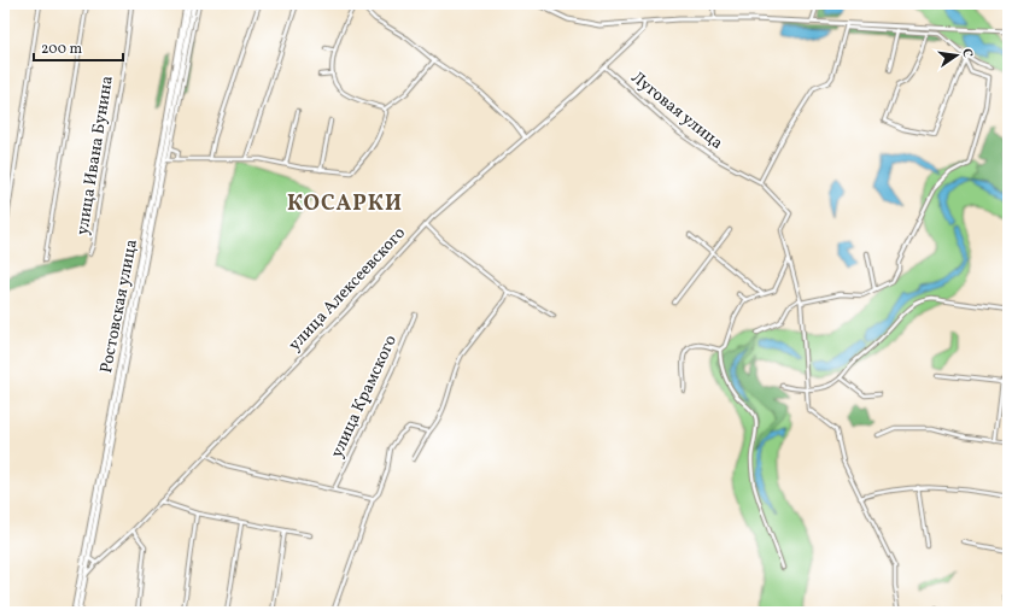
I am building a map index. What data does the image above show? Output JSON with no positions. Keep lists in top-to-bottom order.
{
  "streets": {
    "highway": ["Ростовская улица"],
    "street": [
      "Луговая улица",
      "улица Ивана Бунина",
      "улица Алексеевского",
      "улица Крамского"
    ]
  },
  "crossings": [
    ["Луговая улица", "улица Алексеевского"],
    ["улица Алексеевского", "Ростовская улица"]
  ],
  "districts": ["КОСАРКИ"],
  "scale_bar": "200 m",
  "north": "right"
}
